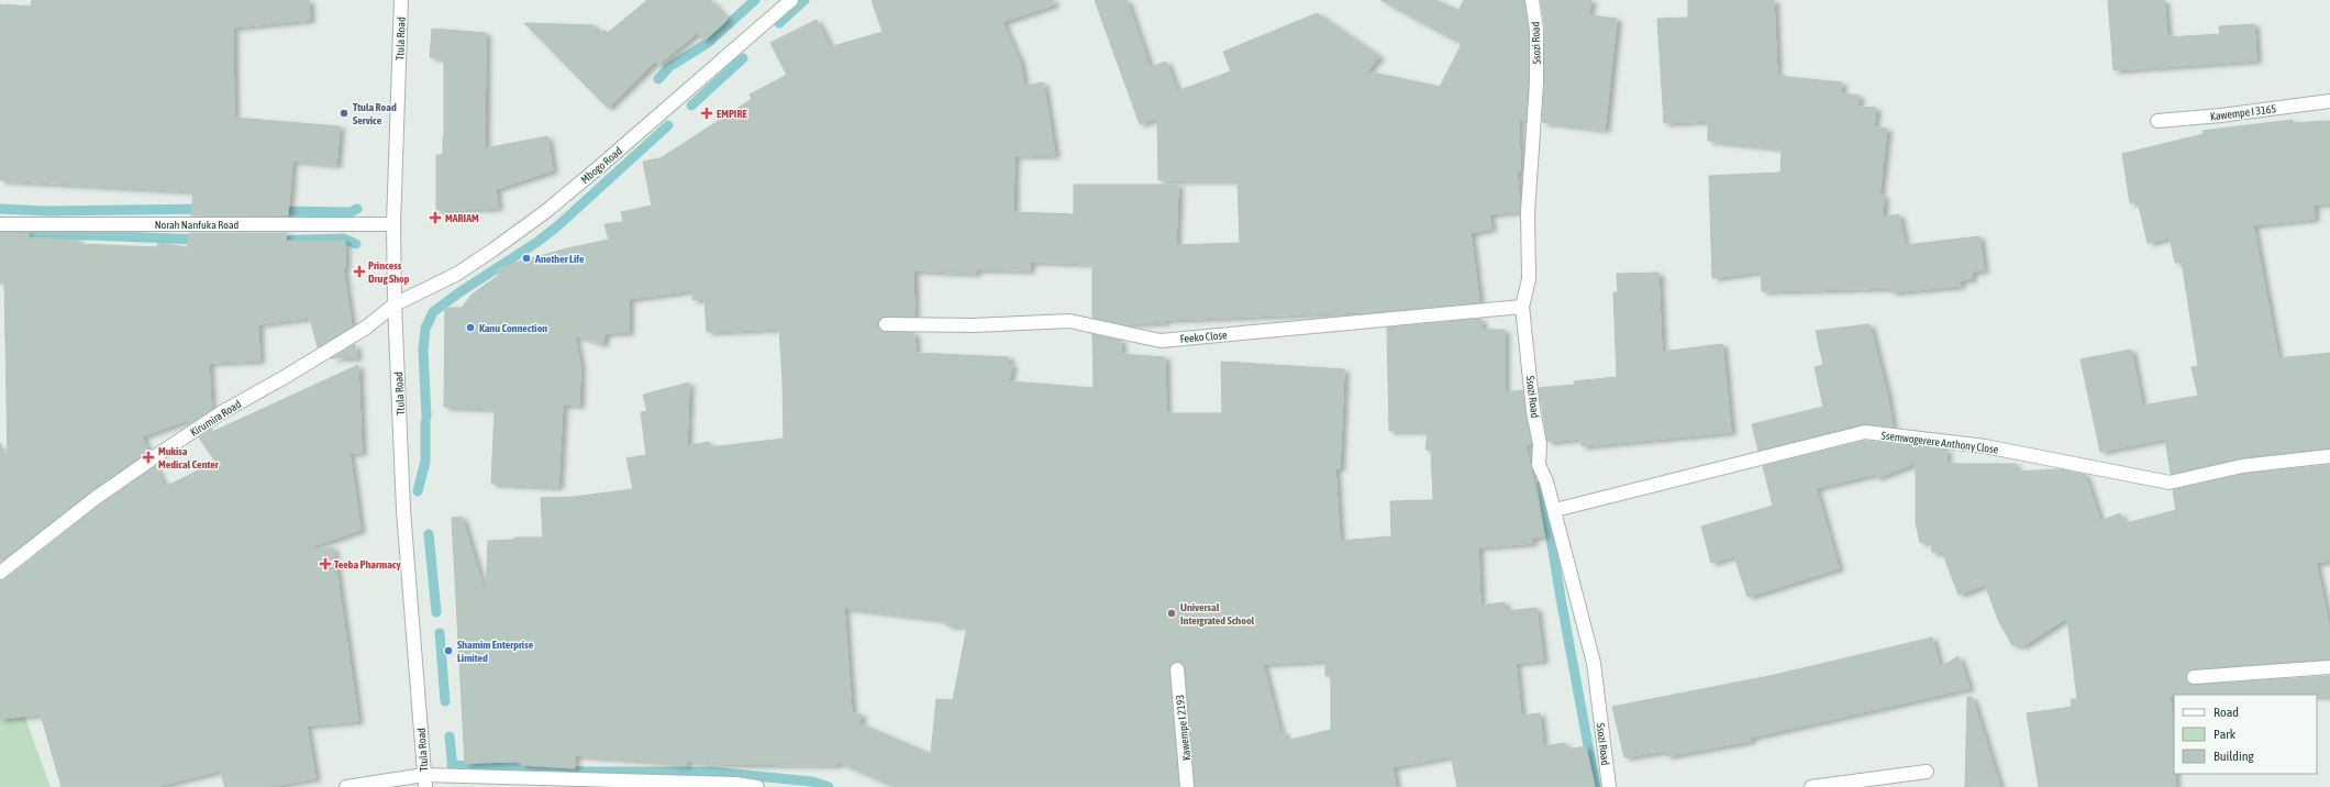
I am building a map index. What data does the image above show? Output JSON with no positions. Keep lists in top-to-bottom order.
{
  "streets": {
    "street": [
      "Ttula Road",
      "Ssozi Road",
      "Kawempe I 3165",
      "Mbogo Road",
      "Norah Nanfuka Road",
      "Feeko Close",
      "Kirumira Road",
      "Ssemwogerere Anthony Close",
      "Kawempe I 2193"
    ]
  },
  "crossings": [
    ["Ttula Road", "Mbogo Road"],
    ["Ttula Road", "Norah Nanfuka Road"],
    ["Ttula Road", "Kirumira Road"],
    ["Ssozi Road", "Feeko Close"],
    ["Ssozi Road", "Ssemwogerere Anthony Close"],
    ["Mbogo Road", "Kirumira Road"]
  ],
  "places": {
    "other": [
      "Ttula Road Service",
      "Another Life",
      "Kanu Connection",
      "Universal Intergrated School",
      "Shamim Enterprise Limited"
    ],
    "health": [
      "EMPIRE",
      "MARIAM",
      "Princess Drug Shop",
      "Mukisa Medical Center",
      "Teeba Pharmacy"
    ]
  },
  "legend": ["Road", "Park", "Building"]
}
